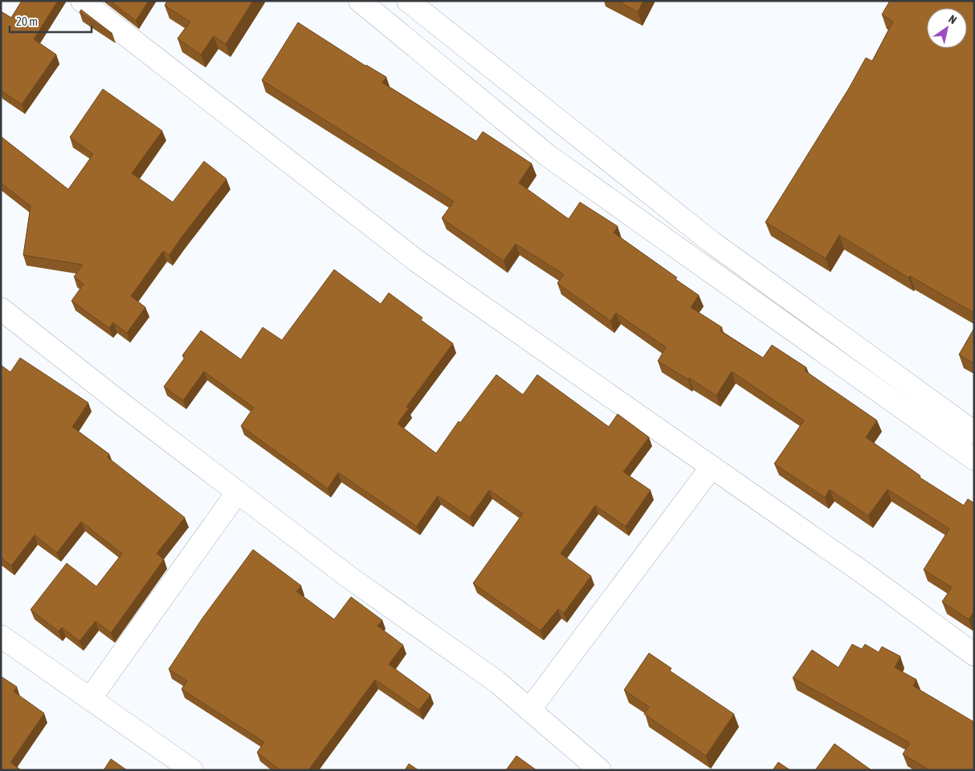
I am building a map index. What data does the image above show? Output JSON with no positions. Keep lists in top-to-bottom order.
{
  "scale_bar": "20 m",
  "north": "top right"
}
